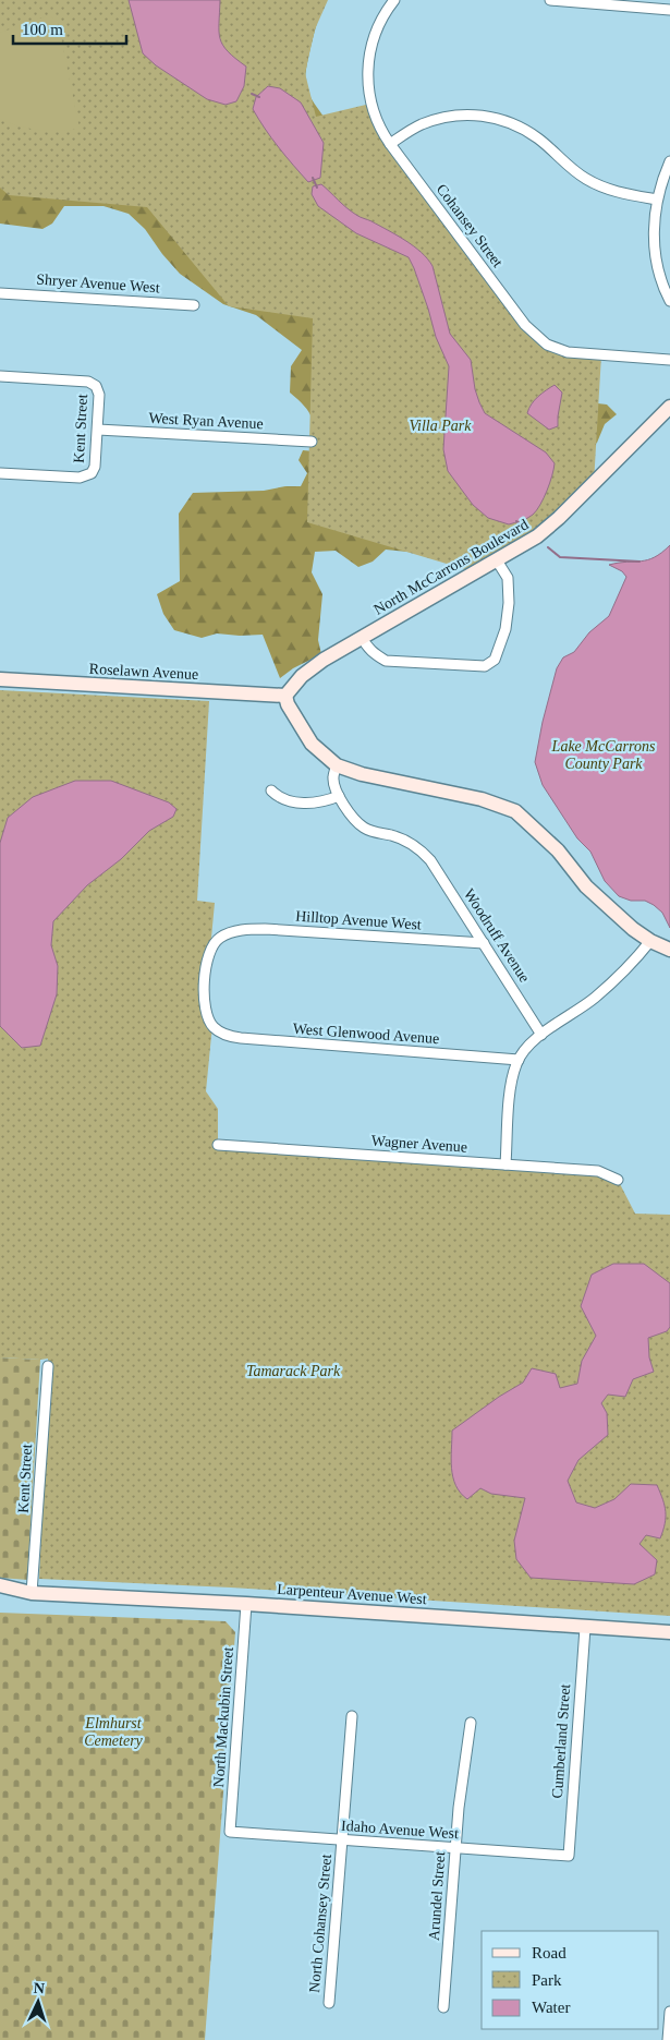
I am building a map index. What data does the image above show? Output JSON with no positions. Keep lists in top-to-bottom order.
{
  "streets": {
    "street": [
      "Cohansey Street",
      "Shryer Avenue West",
      "West Ryan Avenue",
      "Kent Street",
      "North McCarrons Boulevard",
      "Roselawn Avenue",
      "Hilltop Avenue West",
      "Woodruff Avenue",
      "West Glenwood Avenue",
      "Wagner Avenue",
      "Larpenteur Avenue West",
      "North Mackubin Street",
      "Cumberland Street",
      "Idaho Avenue West",
      "Arundel Street",
      "North Cohansey Street"
    ]
  },
  "crossings": [
    ["West Ryan Avenue", "Kent Street"],
    ["Kent Street", "Larpenteur Avenue West"],
    ["North McCarrons Boulevard", "Roselawn Avenue"],
    ["Hilltop Avenue West", "Woodruff Avenue"],
    ["Hilltop Avenue West", "West Glenwood Avenue"],
    ["Larpenteur Avenue West", "North Mackubin Street"],
    ["Larpenteur Avenue West", "Cumberland Street"],
    ["North Mackubin Street", "Idaho Avenue West"],
    ["Cumberland Street", "Idaho Avenue West"],
    ["Idaho Avenue West", "Arundel Street"],
    ["Idaho Avenue West", "North Cohansey Street"]
  ],
  "parks": [
    "Villa Park",
    "Lake McCarrons County Park",
    "Tamarack Park",
    "Elmhurst Cemetery"
  ],
  "legend": ["Road", "Park", "Water"],
  "scale_bar": "100 m",
  "north": "top"
}
